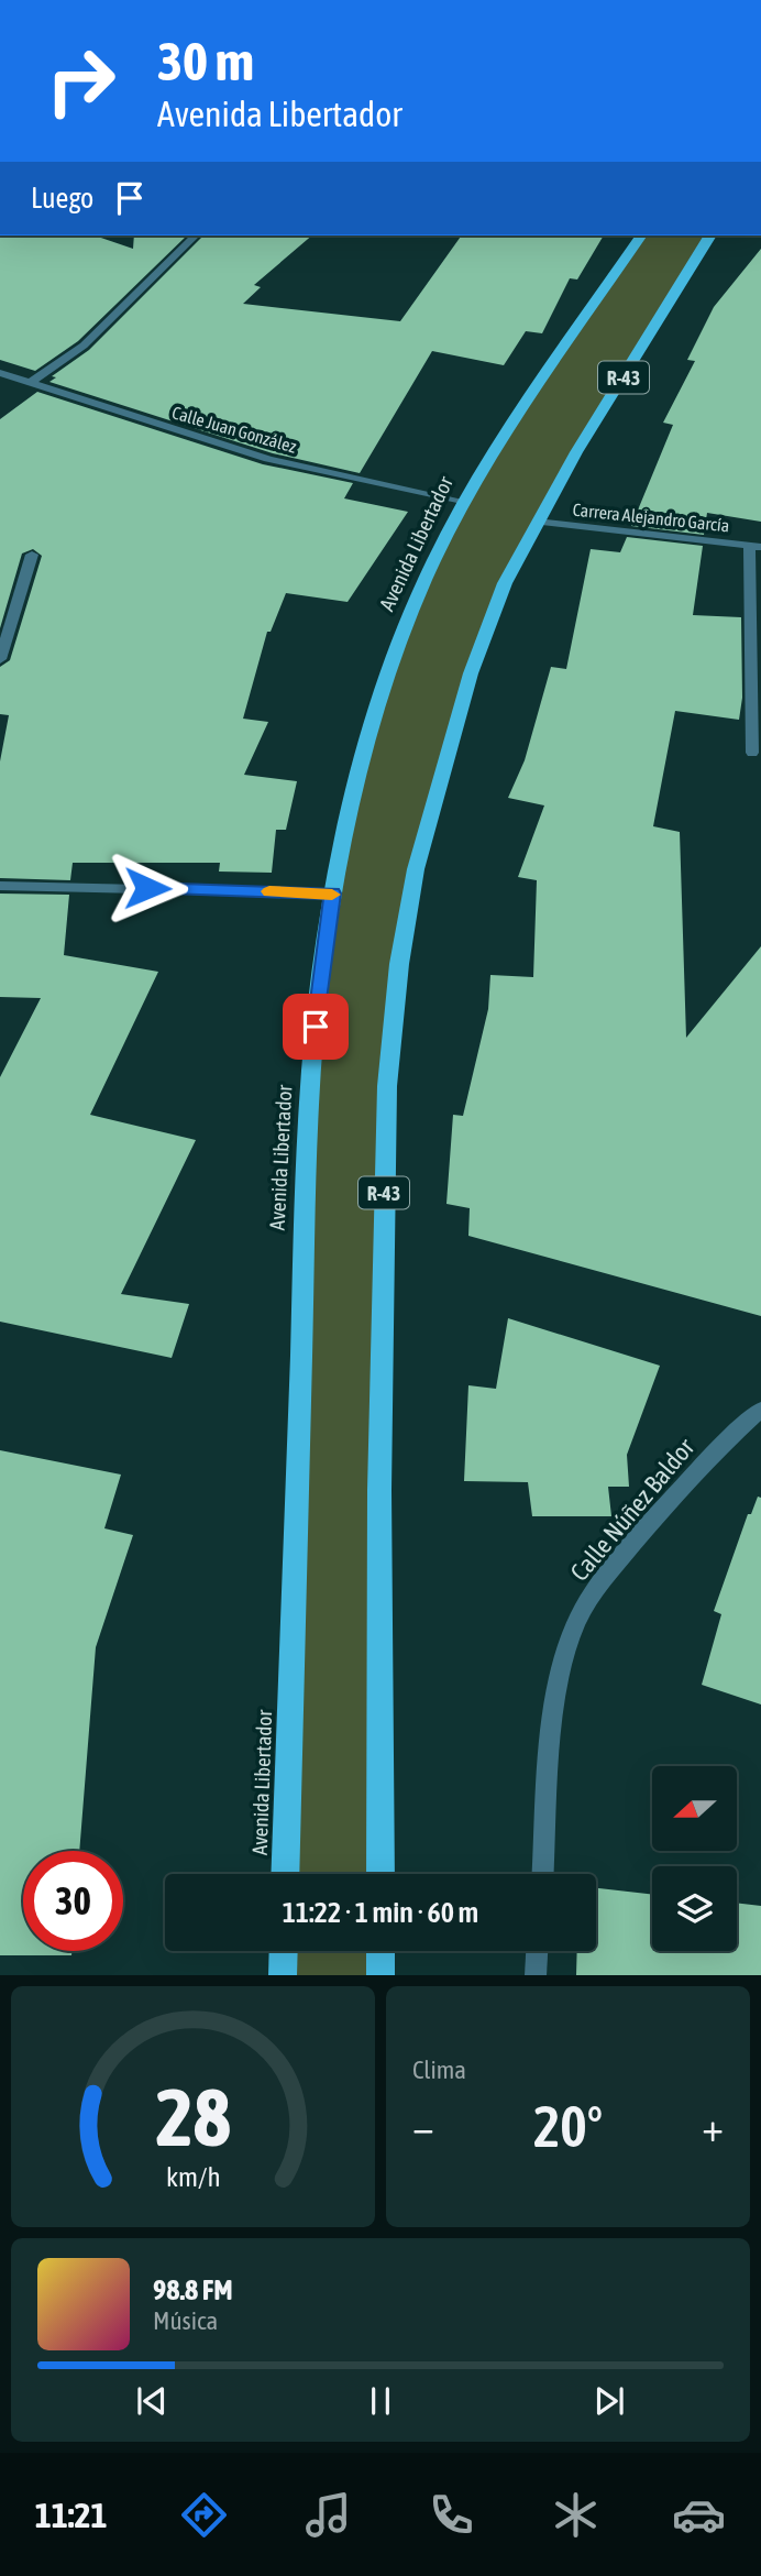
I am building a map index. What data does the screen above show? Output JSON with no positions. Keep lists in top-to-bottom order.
{
  "streets": {
    "main road": ["R-43", "Avenida Libertador"],
    "street": ["Calle Juan González", "Carrera Alejandro García", "Calle Núñez Baldor"]
  },
  "crossings": [
    ["R-43", "Carrera Alejandro García"],
    ["Calle Juan González", "Avenida Libertador"]
  ],
  "north": "left",
  "page": {
    "turn": ["30 m", "Avenida Libertador"],
    "then": "Luego",
    "limit": "30",
    "trip": "11:22 · 1 min · 60 m",
    "tile": "Clima",
    "heat": ["−", "20°", "+"],
    "song": ["98.8 FM", "Música"],
    "tabs": "11:21",
    "gauge": ["28", "km/h"]
  }
}
